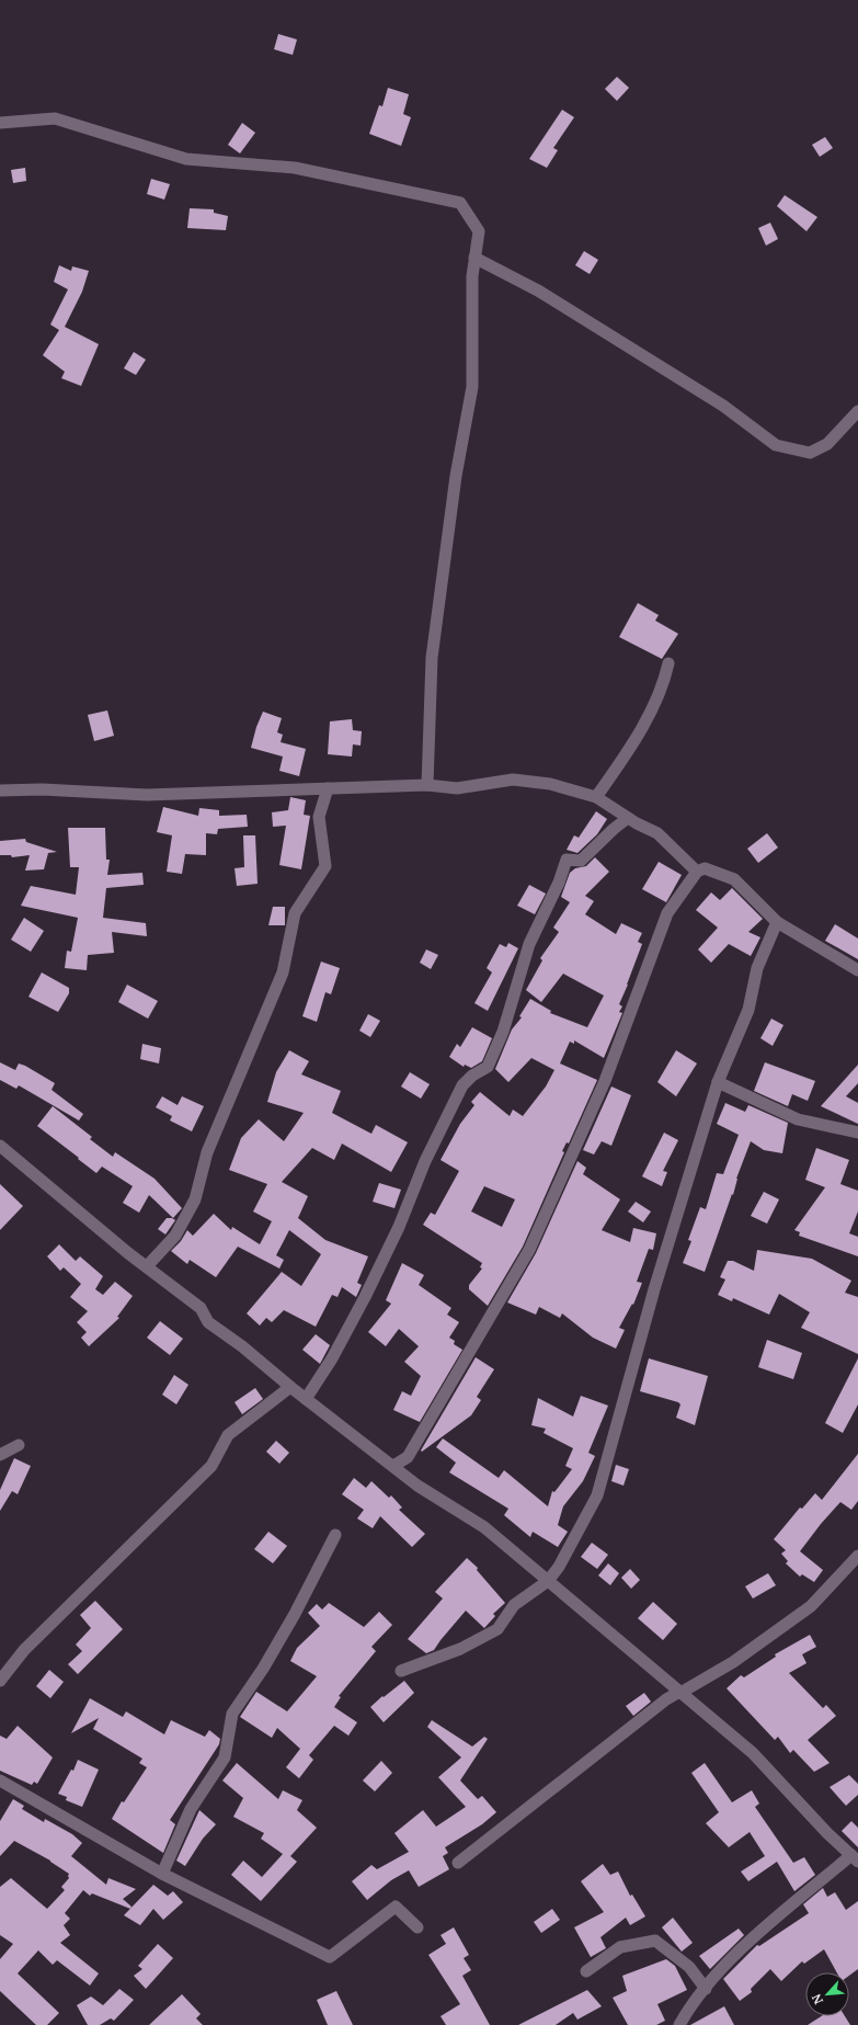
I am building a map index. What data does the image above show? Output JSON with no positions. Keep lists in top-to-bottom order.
{
  "north": "bottom left"
}
